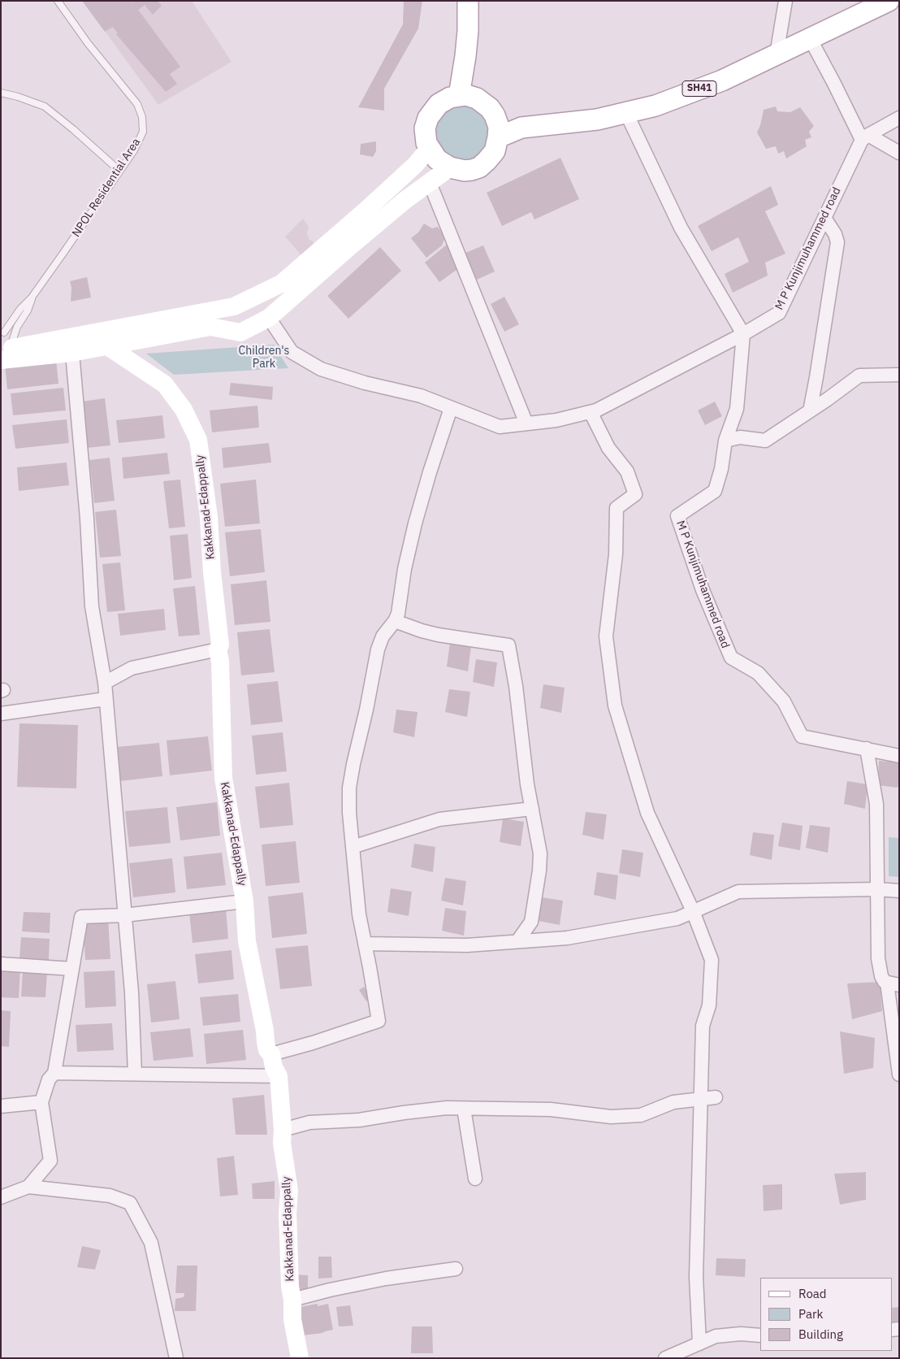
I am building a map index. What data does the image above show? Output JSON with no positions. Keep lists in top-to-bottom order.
{
  "streets": {
    "main road": ["SH41"],
    "street": ["M P Kunjimuhammed road", "Kakkanad-Edappally"],
    "lane": ["NPOL Residential Area"]
  },
  "parks": ["Children's Park"],
  "legend": ["Road", "Park", "Building"]
}
